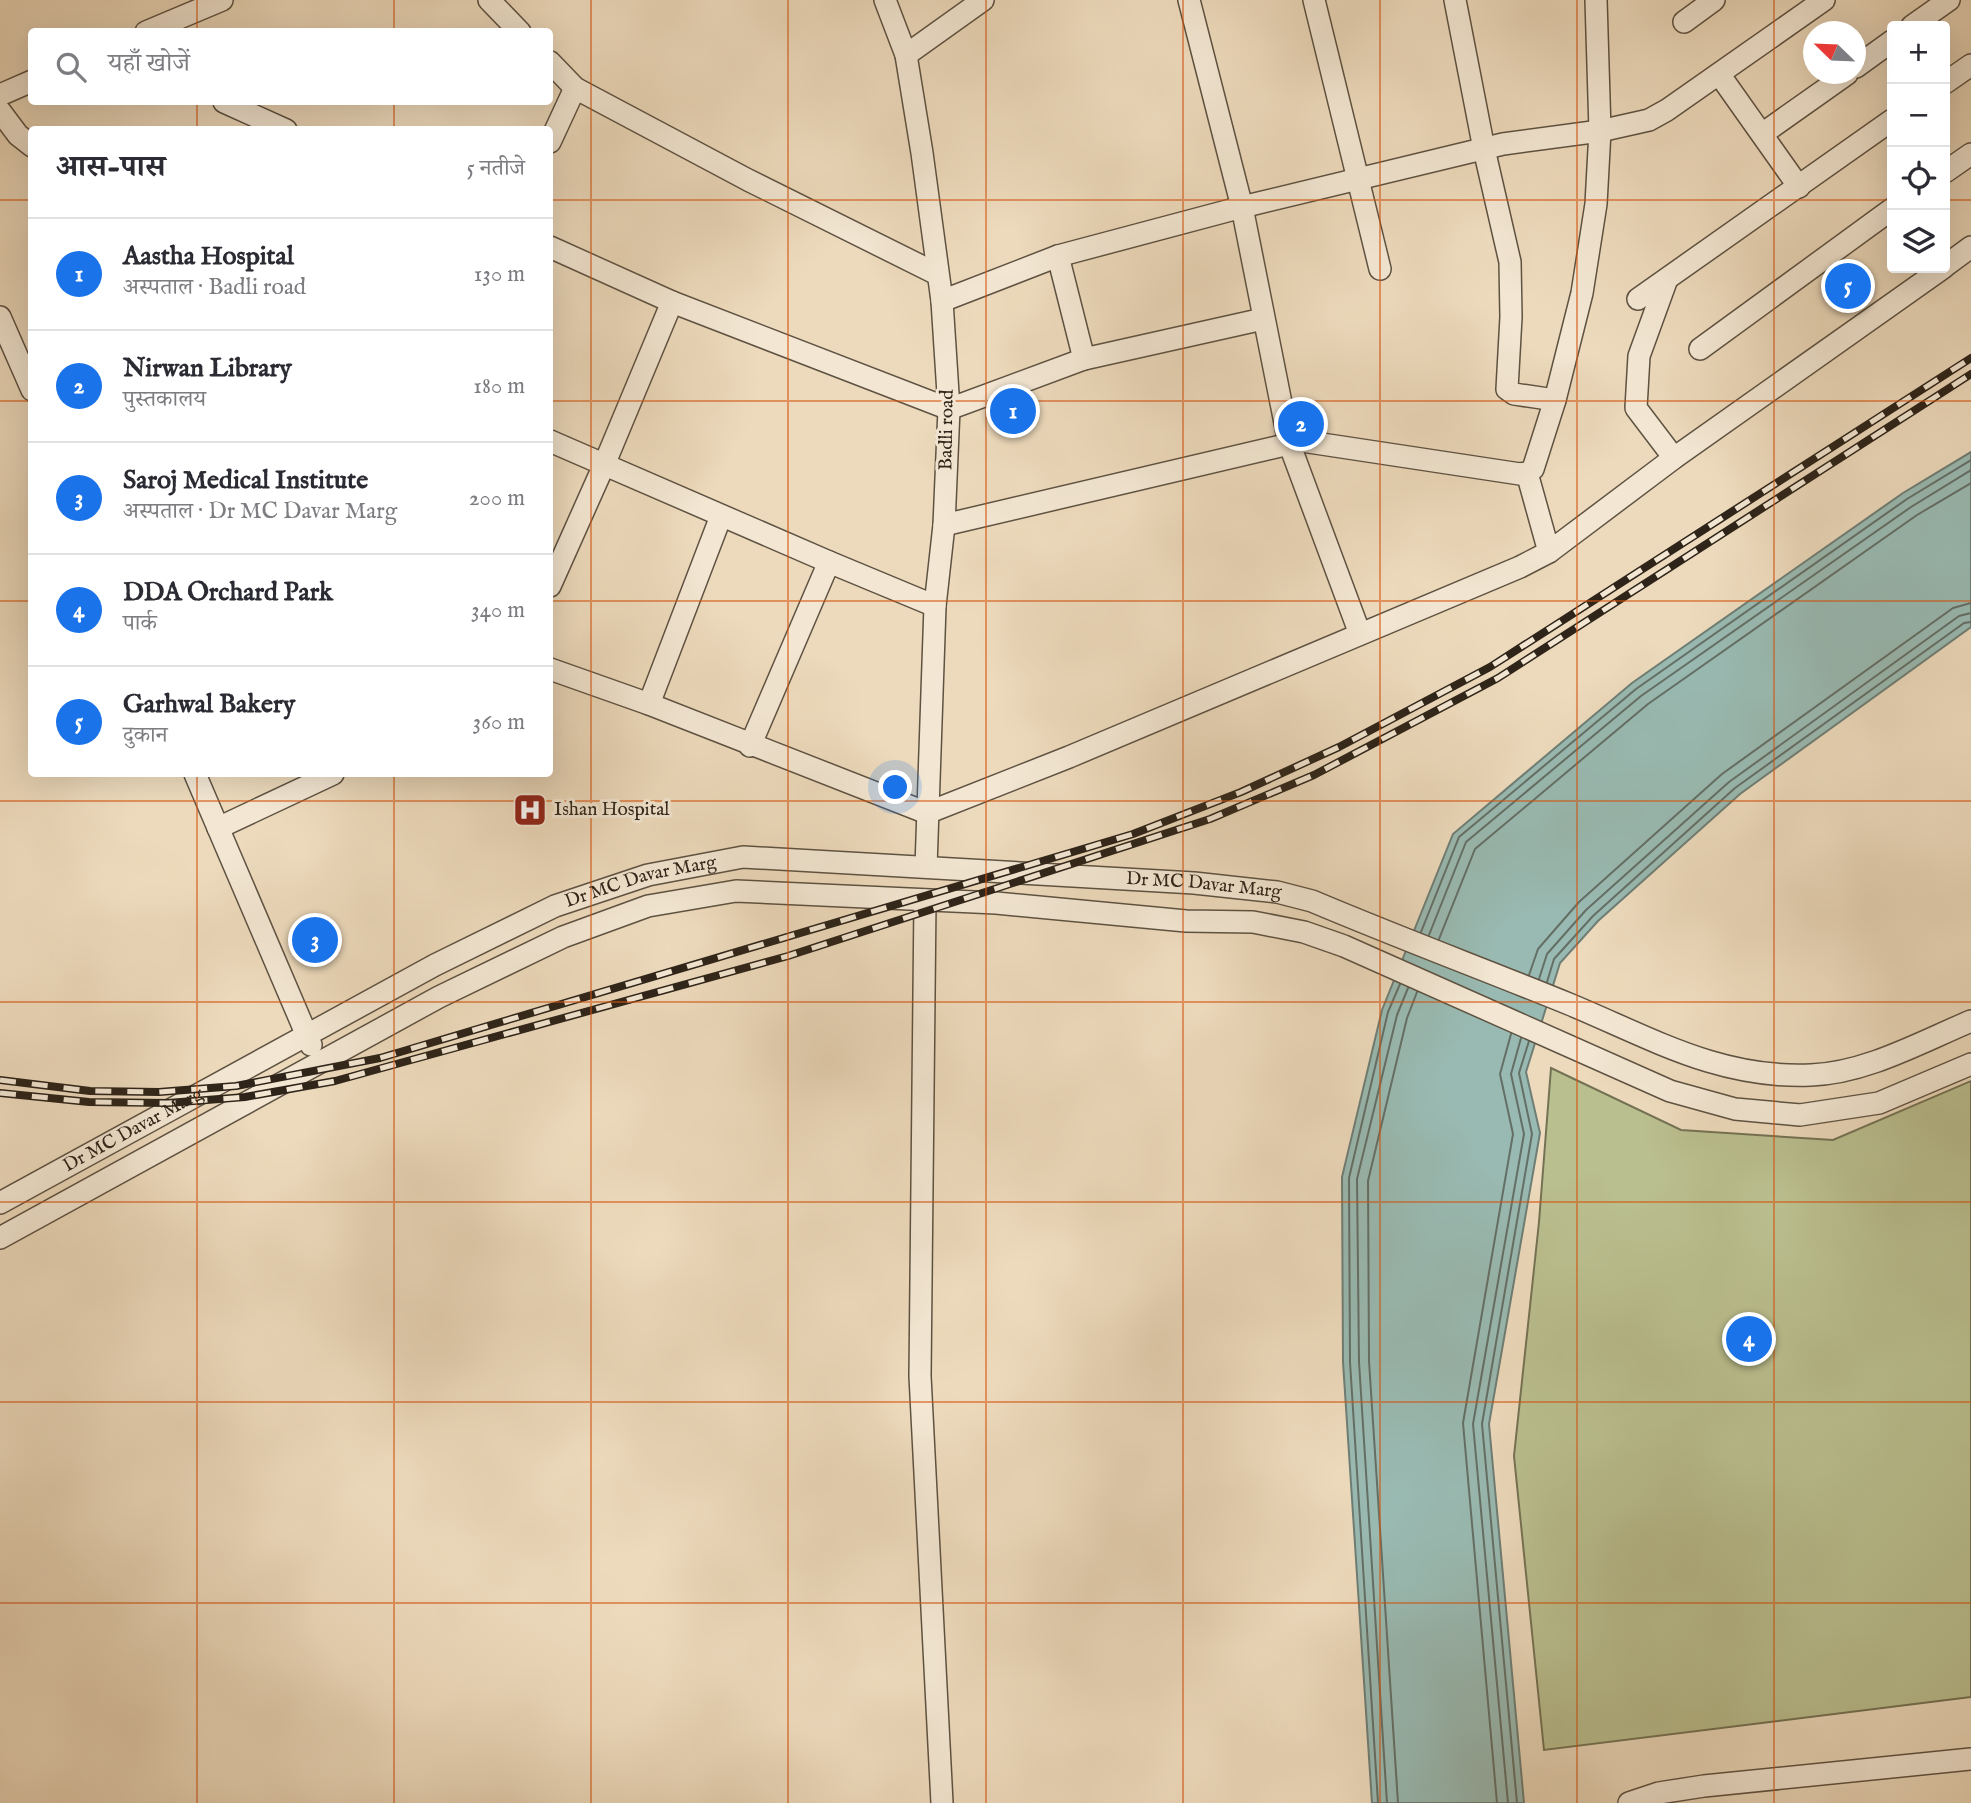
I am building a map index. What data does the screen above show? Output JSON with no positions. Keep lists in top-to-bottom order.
{
  "streets": {
    "street": ["Badli road", "Dr MC Davar Marg"]
  },
  "crossings": [
    ["Badli road", "Dr MC Davar Marg"]
  ],
  "places": {
    "hospital": ["Ishan Hospital"]
  },
  "north": "top left",
  "page": {
    "map_buttons": ["+", "−"],
    "search": "यहाँ खोजें",
    "heading": ["आस-पास", "5 नतीजे"],
    "list": [
      {
        "mark": "1",
        "name": "Aastha Hospital",
        "note": "अस्पताल · Badli road",
        "value": "130 m"
      },
      {
        "mark": "2",
        "name": "Nirwan Library",
        "note": "पुस्तकालय",
        "value": "180 m"
      },
      {
        "mark": "3",
        "name": "Saroj Medical Institute",
        "note": "अस्पताल · Dr MC Davar Marg",
        "value": "200 m"
      },
      {
        "mark": "4",
        "name": "DDA Orchard Park",
        "note": "पार्क",
        "value": "340 m"
      },
      {
        "mark": "5",
        "name": "Garhwal Bakery",
        "note": "दुकान",
        "value": "360 m"
      }
    ],
    "pins": [
      "5",
      "1",
      "2",
      "3",
      "4"
    ]
  }
}
